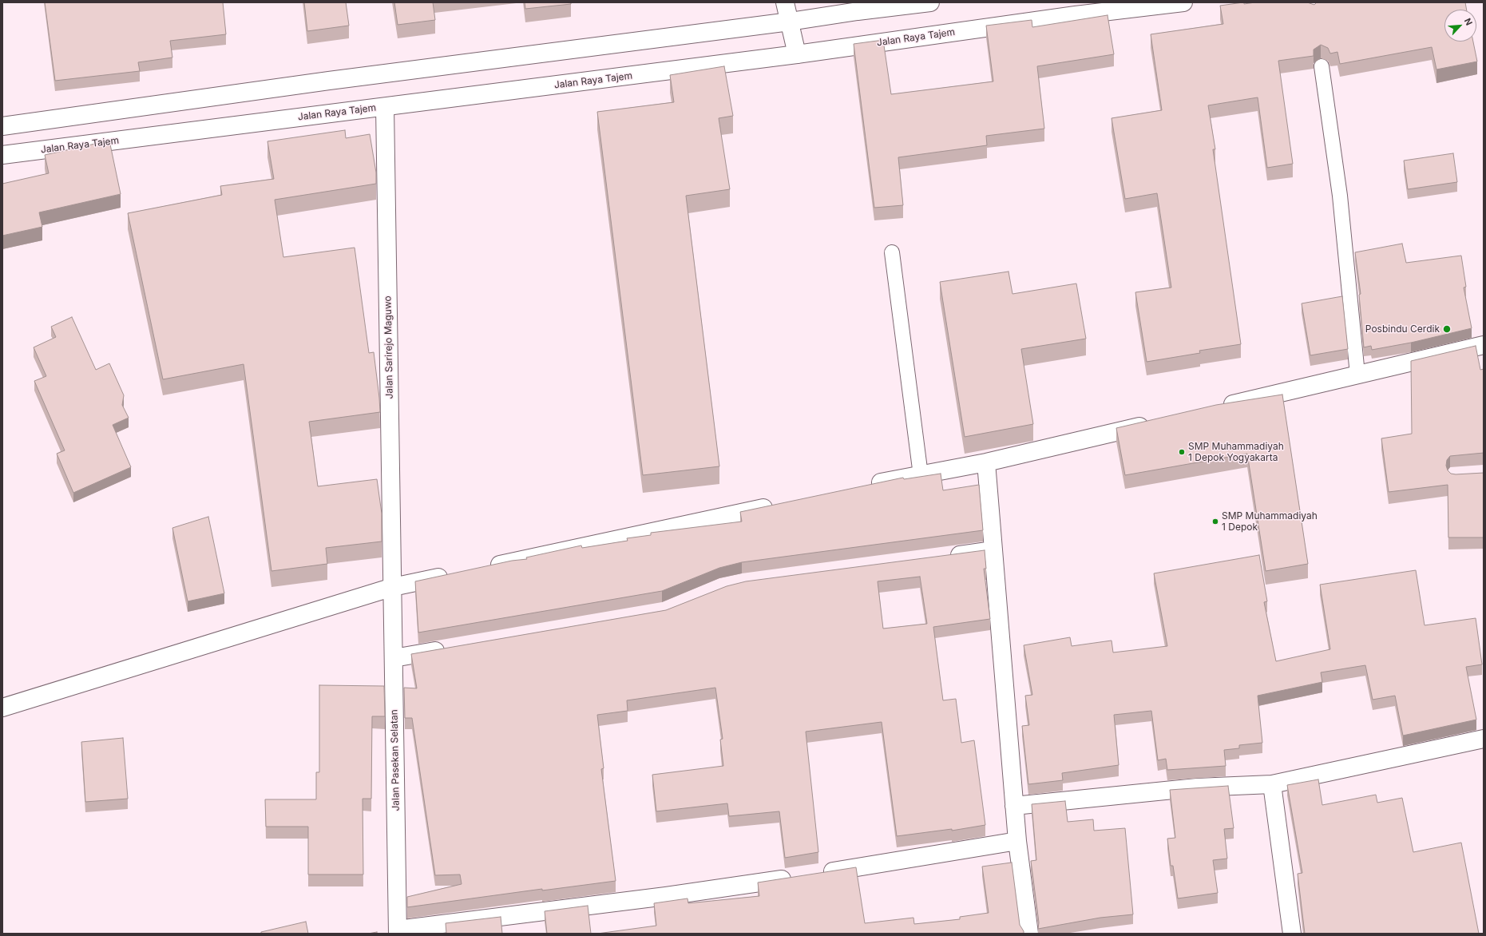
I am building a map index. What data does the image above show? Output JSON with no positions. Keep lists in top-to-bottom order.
{
  "streets": {
    "street": ["Jalan Raya Tajem", "Jalan Sarirejo Maguwo", "Jalan Pasekan Selatan"]
  },
  "crossings": [
    ["Jalan Raya Tajem", "Jalan Sarirejo Maguwo"],
    ["Jalan Sarirejo Maguwo", "Jalan Pasekan Selatan"]
  ],
  "places": ["Posbindu Cerdik", "SMP Muhammadiyah 1 Depok Yogyakarta", "SMP Muhammadiyah 1 Depok"],
  "north": "top right"
}
